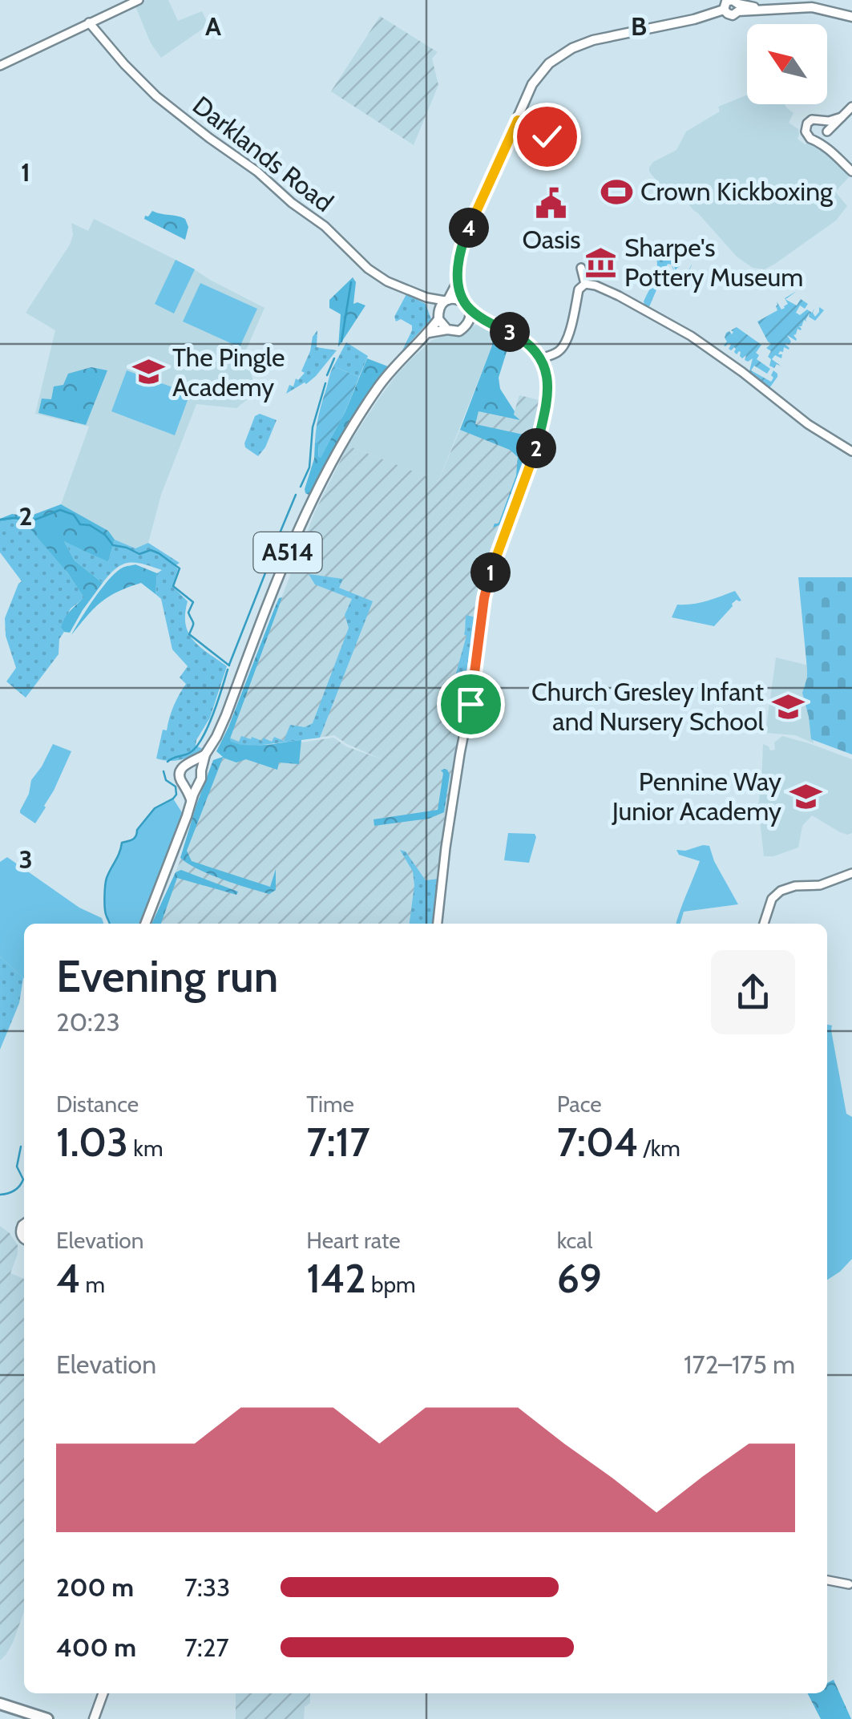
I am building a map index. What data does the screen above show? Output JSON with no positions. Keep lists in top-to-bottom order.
{
  "streets": {
    "main road": ["A514"],
    "street": ["Darklands Road"]
  },
  "crossings": [
    ["Darklands Road", "A514"]
  ],
  "places": {
    "sports": ["Crown Kickboxing"],
    "public building": ["Oasis"],
    "museum": ["Sharpe's Pottery Museum"],
    "school or university": ["The Pingle Academy", "Church Gresley Infant and Nursery School", "Pennine Way Junior Academy"]
  },
  "north": "top left",
  "page": {
    "pins": [
      "4",
      "3",
      "2",
      "1"
    ],
    "heading": ["Evening run", "20:23"],
    "stats": [
      ["Distance", "1.03 km"],
      ["Time", "7:17"],
      ["Pace", "7:04 /km"],
      ["Elevation", "4 m"],
      ["Heart rate", "142 bpm"],
      ["kcal", "69"]
    ],
    "chart": ["Elevation", "172–175 m"],
    "list": [
      {
        "name": "200 m",
        "note": "7:33"
      },
      {
        "name": "400 m",
        "note": "7:27"
      }
    ]
  },
  "grid": {
    "columns": ["A", "B"],
    "rows": ["1", "2", "3"]
  }
}
